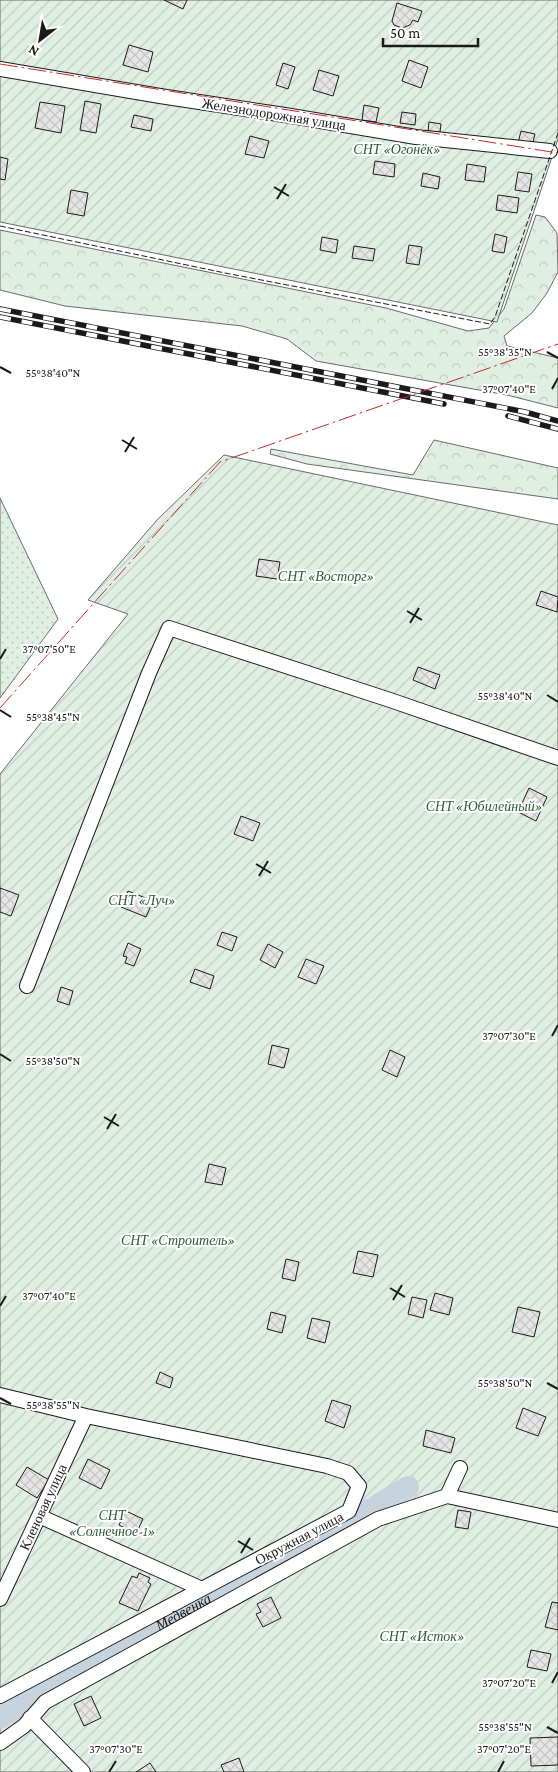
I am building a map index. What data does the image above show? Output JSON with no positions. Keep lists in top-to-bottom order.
{
  "streets": {
    "street": ["Железнодорожная улица", "Кленовая улица", "Окружная улица"]
  },
  "crossings": [
    ["Кленовая улица", "Окружная улица"]
  ],
  "water": ["Медвенка"],
  "parks": [
    "СНТ «Огонёк»",
    "СНТ «Восторг»",
    "СНТ «Юбилейный»",
    "СНТ «Луч»",
    "СНТ «Строитель»",
    "СНТ «Солнечное-1»",
    "СНТ «Исток»"
  ],
  "scale_bar": "50 m",
  "north": "bottom left",
  "coordinates": [
    "55°38'35\"N",
    "55°38'40\"N",
    "37°07'40\"E",
    "37°07'50\"E",
    "55°38'45\"N",
    "37°07'30\"E",
    "55°38'50\"N",
    "55°38'55\"N",
    "37°07'20\"E"
  ]
}
